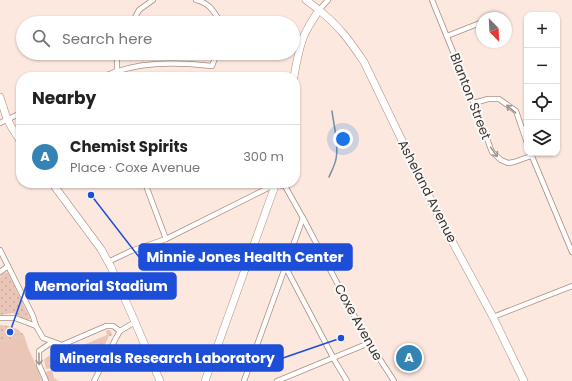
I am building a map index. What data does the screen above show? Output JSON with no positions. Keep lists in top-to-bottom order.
{
  "streets": {
    "main road": ["Asheland Avenue"],
    "street": ["Blanton Street", "Coxe Avenue"]
  },
  "one_way": ["Blanton Street"],
  "places": ["Minnie Jones Health Center", "Memorial Stadium", "Minerals Research Laboratory"],
  "north": "bottom right",
  "page": {
    "map_buttons": ["+", "−"],
    "search": "Search here",
    "heading": "Nearby",
    "list": [
      {
        "mark": "A",
        "name": "Chemist Spirits",
        "note": "Place · Coxe Avenue",
        "value": "300 m"
      }
    ],
    "pins": "A"
  }
}
